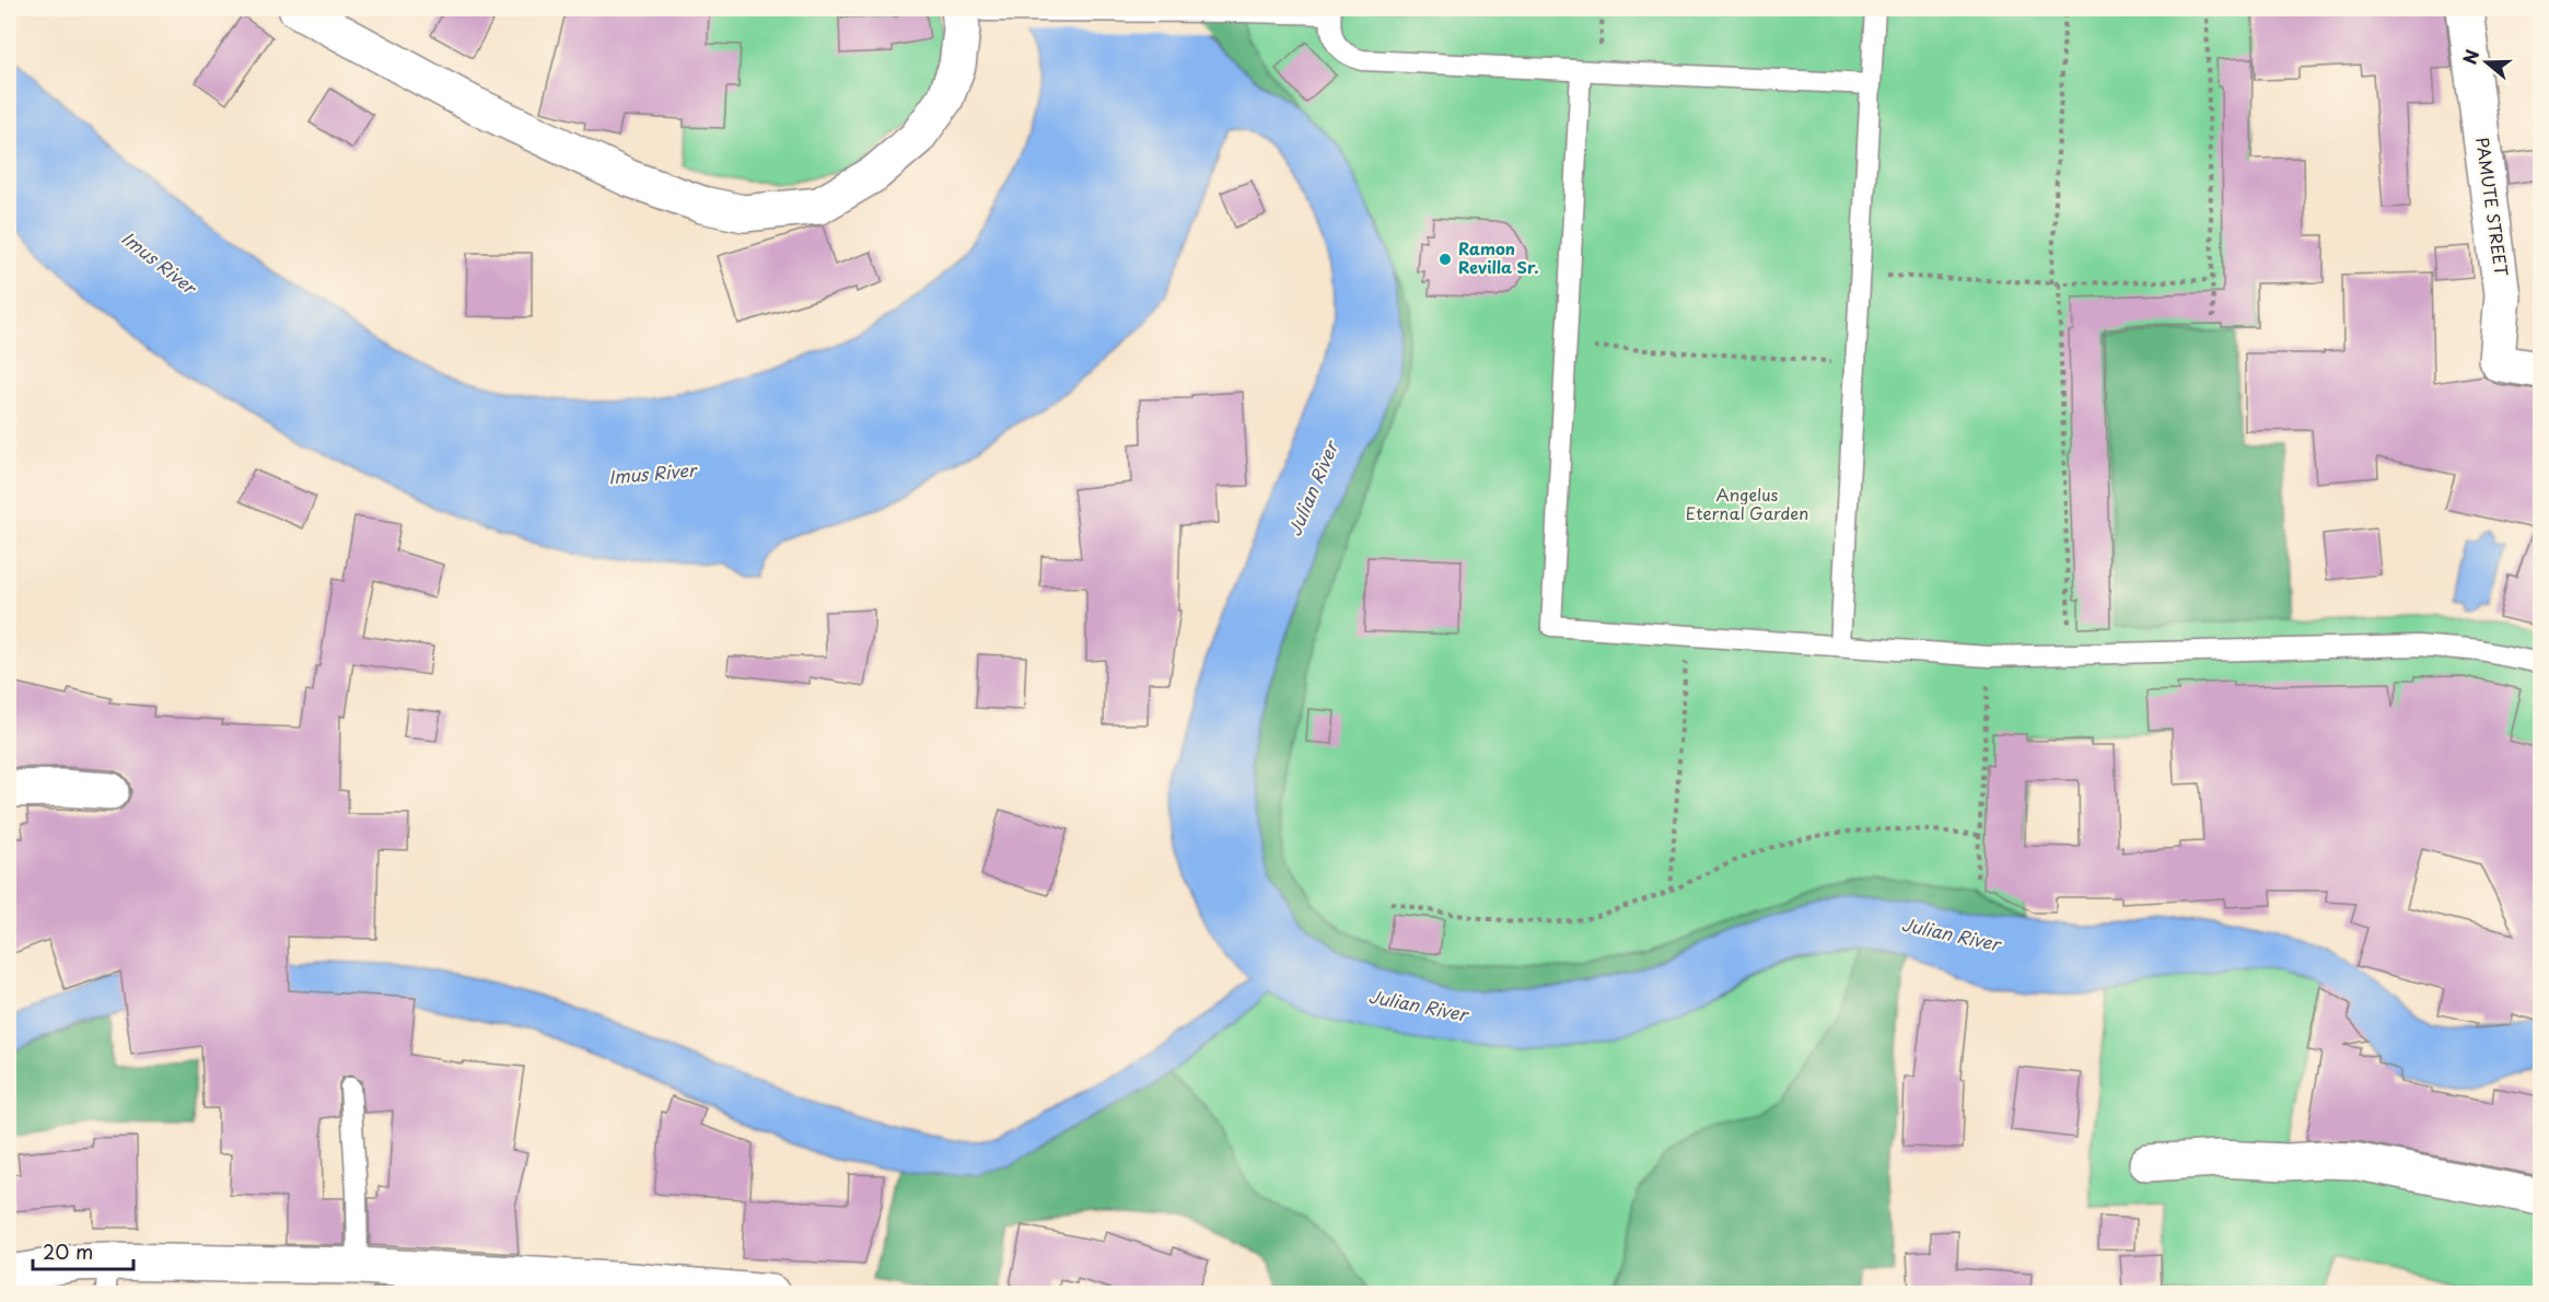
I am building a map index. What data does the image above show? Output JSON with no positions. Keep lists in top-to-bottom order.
{
  "streets": {
    "street": ["PAMUTE STREET"]
  },
  "water": ["Imus River", "Julian River"],
  "parks": ["Angelus Eternal Garden"],
  "places": ["Ramon Revilla Sr."],
  "scale_bar": "20 m",
  "north": "left"
}
